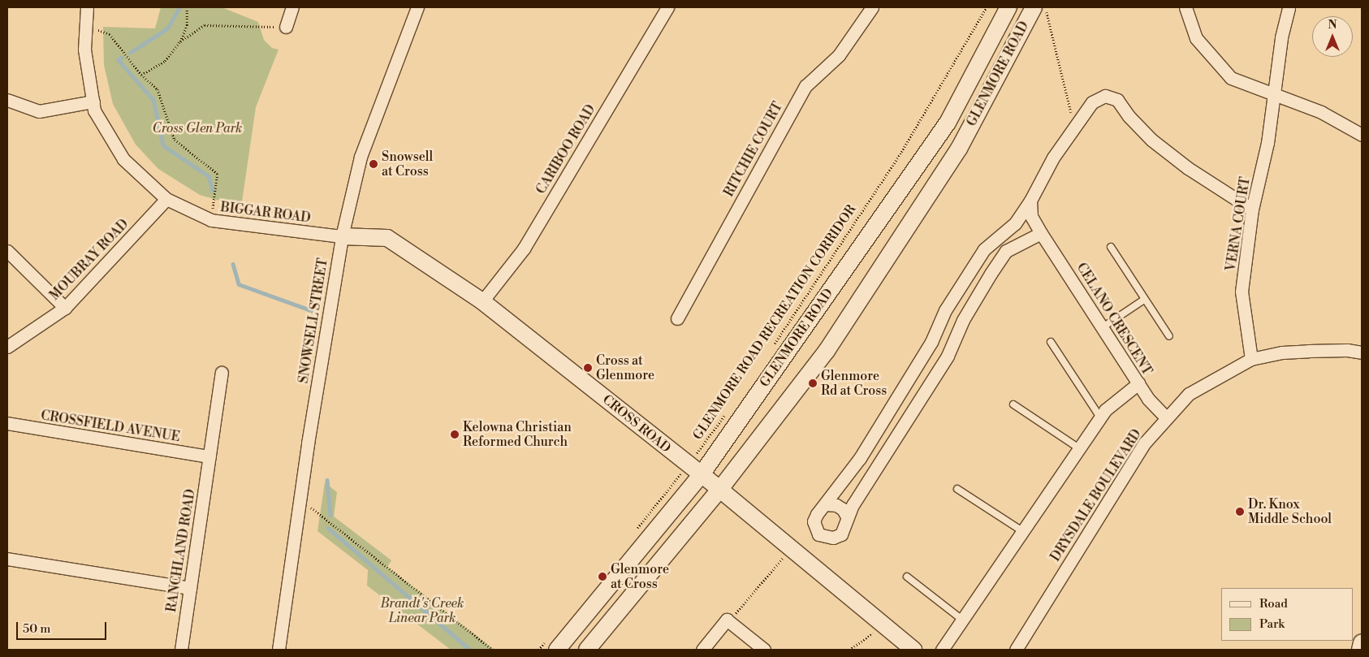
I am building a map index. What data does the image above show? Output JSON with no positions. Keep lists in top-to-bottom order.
{
  "streets": {
    "main road": ["GLENMORE ROAD", "CROSS ROAD"],
    "street": [
      "CARIBOO ROAD",
      "RITCHIE COURT",
      "BIGGAR ROAD",
      "VERNA COURT",
      "MOUBRAY ROAD",
      "CELANO CRESCENT",
      "SNOWSELL STREET",
      "CROSSFIELD AVENUE",
      "DRYSDALE BOULEVARD",
      "RANCHLAND ROAD"
    ],
    "path": ["GLENMORE ROAD RECREATION CORRIDOR"]
  },
  "crossings": [
    ["GLENMORE ROAD", "CROSS ROAD"],
    ["CARIBOO ROAD", "CROSS ROAD"],
    ["BIGGAR ROAD", "MOUBRAY ROAD"],
    ["BIGGAR ROAD", "SNOWSELL STREET"],
    ["BIGGAR ROAD", "CROSS ROAD"],
    ["VERNA COURT", "DRYSDALE BOULEVARD"],
    ["CELANO CRESCENT", "DRYSDALE BOULEVARD"],
    ["SNOWSELL STREET", "CROSS ROAD"],
    ["GLENMORE ROAD RECREATION CORRIDOR", "CROSS ROAD"],
    ["CROSSFIELD AVENUE", "RANCHLAND ROAD"]
  ],
  "parks": ["Cross Glen Park", "Brandt's Creek Linear Park"],
  "places": [
    "Snowsell at Cross",
    "Cross at Glenmore",
    "Glenmore Rd at Cross",
    "Kelowna Christian Reformed Church",
    "Dr. Knox Middle School",
    "Glenmore at Cross"
  ],
  "legend": ["Road", "Park"],
  "scale_bar": "50 m",
  "north": "top"
}
